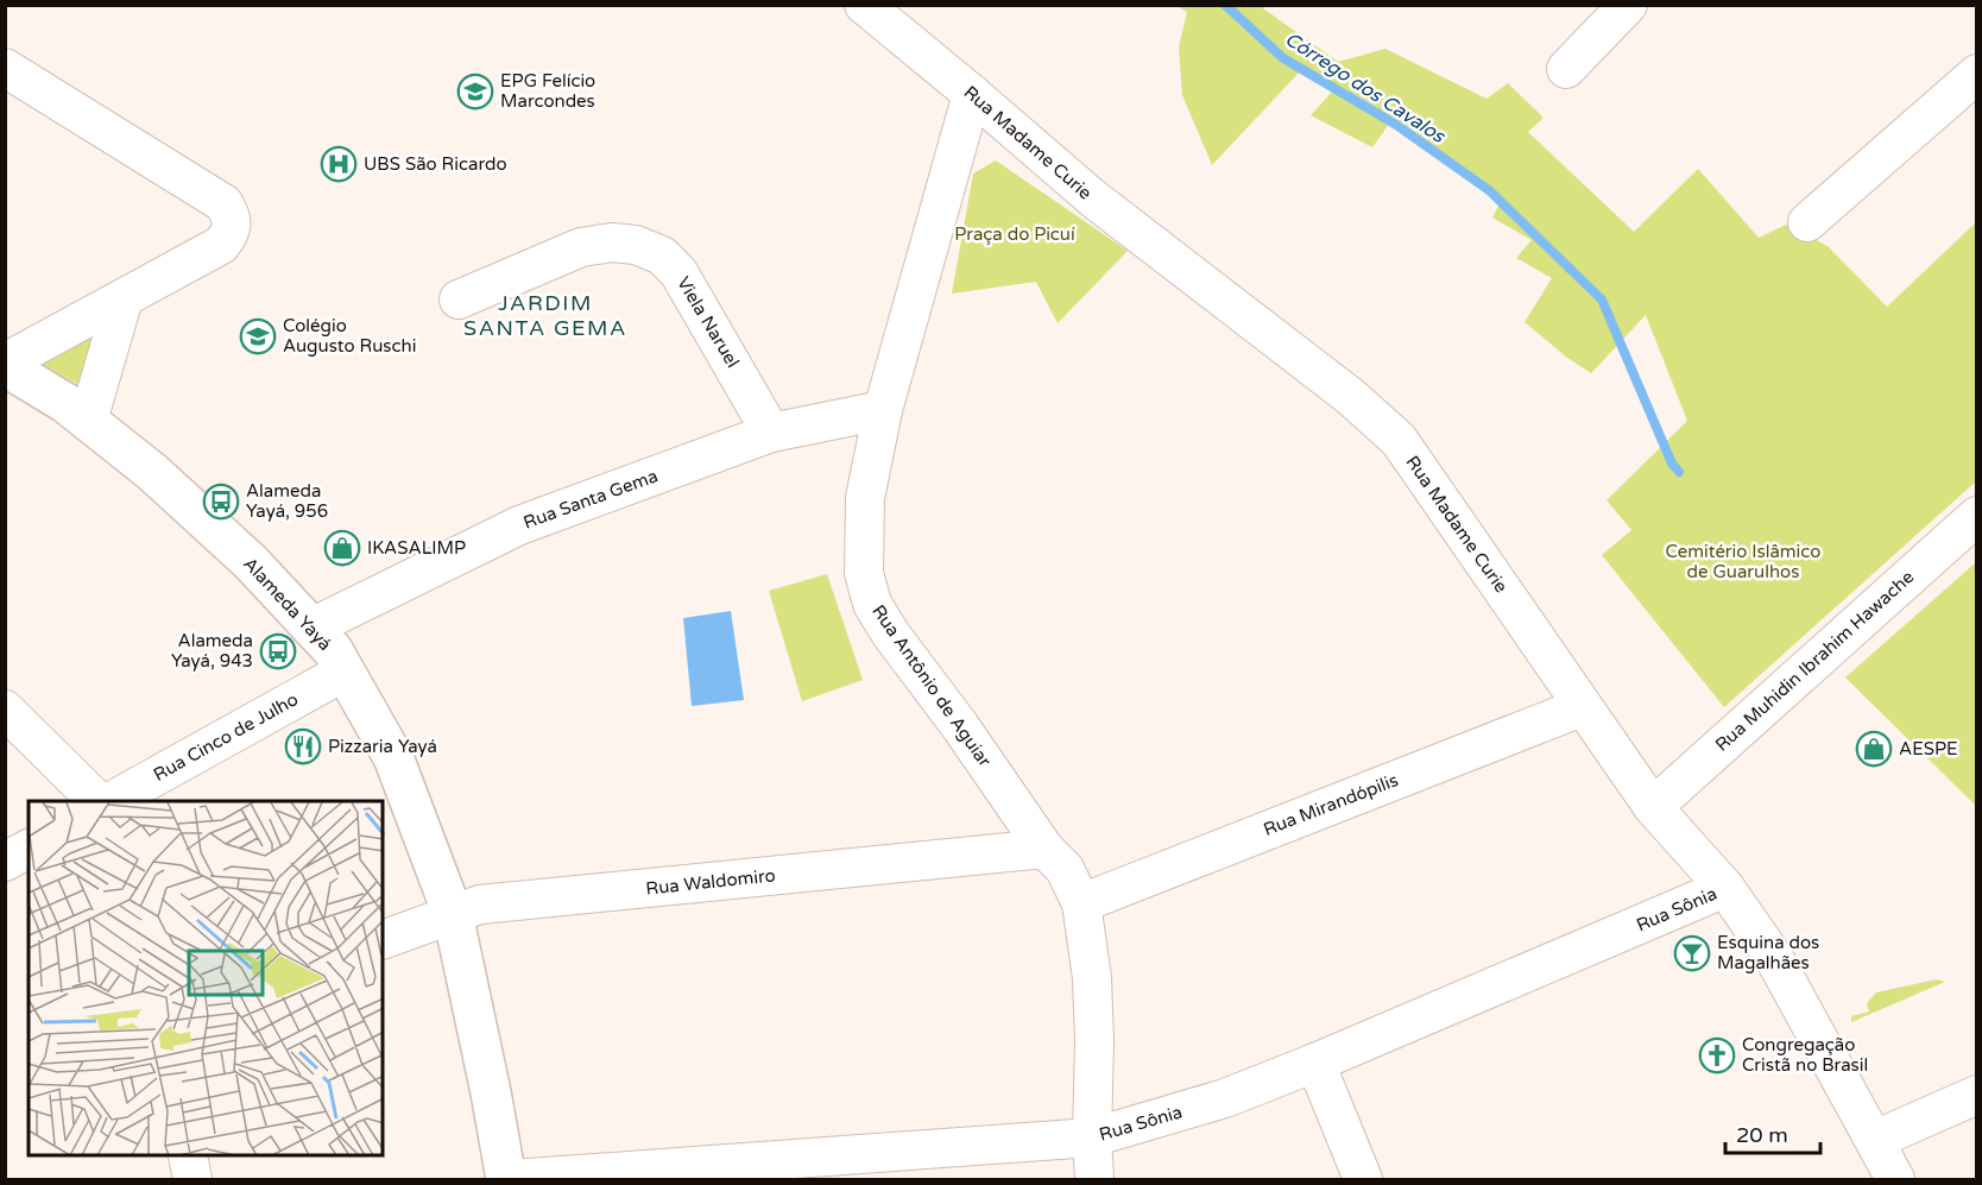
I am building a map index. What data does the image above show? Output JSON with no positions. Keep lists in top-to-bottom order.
{
  "streets": {
    "street": [
      "Rua Madame Curie",
      "Viela Naruel",
      "Rua Santa Gema",
      "Alameda Yayá",
      "Rua Muhidin Ibrahim Hawache",
      "Rua Antônio de Aguiar",
      "Rua Cinco de Julho",
      "Rua Mirandópilis",
      "Rua Waldomiro",
      "Rua Sônia"
    ]
  },
  "crossings": [
    ["Rua Madame Curie", "Rua Muhidin Ibrahim Hawache"],
    ["Rua Madame Curie", "Rua Antônio de Aguiar"],
    ["Rua Madame Curie", "Rua Mirandópilis"],
    ["Rua Madame Curie", "Rua Sônia"],
    ["Viela Naruel", "Rua Santa Gema"],
    ["Rua Santa Gema", "Alameda Yayá"],
    ["Rua Santa Gema", "Rua Antônio de Aguiar"],
    ["Alameda Yayá", "Rua Cinco de Julho"],
    ["Alameda Yayá", "Rua Waldomiro"],
    ["Rua Antônio de Aguiar", "Rua Mirandópilis"],
    ["Rua Antônio de Aguiar", "Rua Waldomiro"],
    ["Rua Antônio de Aguiar", "Rua Sônia"]
  ],
  "districts": ["JARDIM SANTA GEMA"],
  "water": ["Córrego dos Cavalos"],
  "parks": ["Praça do Picuí", "Cemitério Islâmico de Guarulhos"],
  "places": {
    "school or university": ["EPG Felício Marcondes", "Colégio Augusto Ruschi"],
    "hospital": ["UBS São Ricardo"],
    "bus stop": ["Alameda Yayá, 956", "Alameda Yayá, 943"],
    "shop": ["IKASALIMP", "AESPE"],
    "restaurant": ["Pizzaria Yayá"],
    "bar": ["Esquina dos Magalhães"],
    "church": ["Congregação Cristã no Brasil"]
  },
  "scale_bar": "20 m"
}
